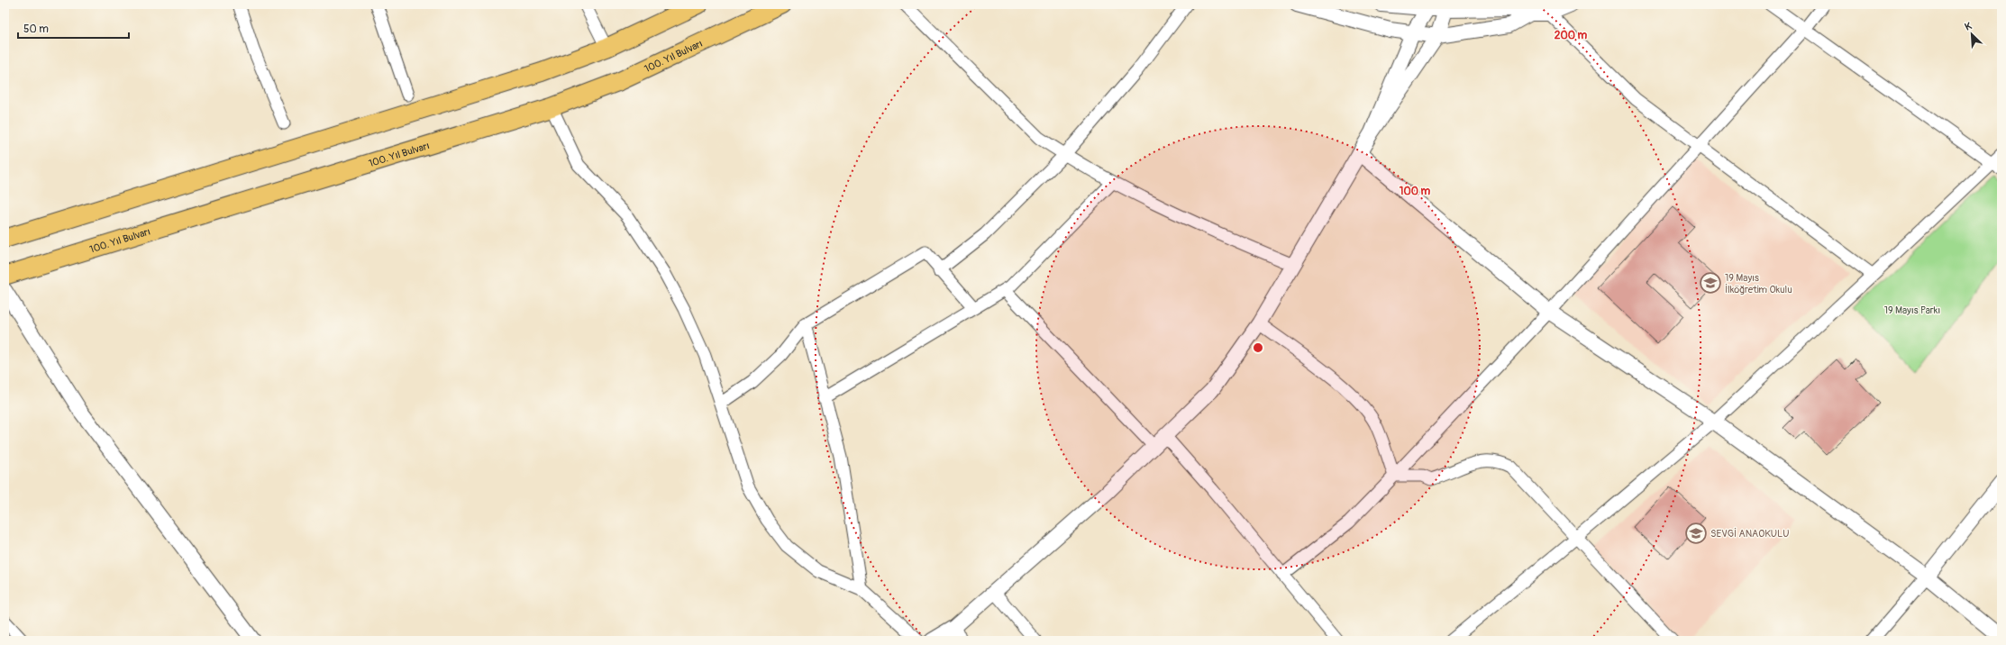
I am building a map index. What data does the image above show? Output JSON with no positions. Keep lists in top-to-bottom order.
{
  "streets": {
    "main road": ["100. Yıl Bulvarı"]
  },
  "parks": ["19 Mayıs Parkı"],
  "places": {
    "school or university": ["19 Mayıs İlköğretim Okulu", "SEVGİ ANAOKULU"]
  },
  "scale_bar": "50 m",
  "north": "top left",
  "rings": ["200 m", "100 m"]
}
